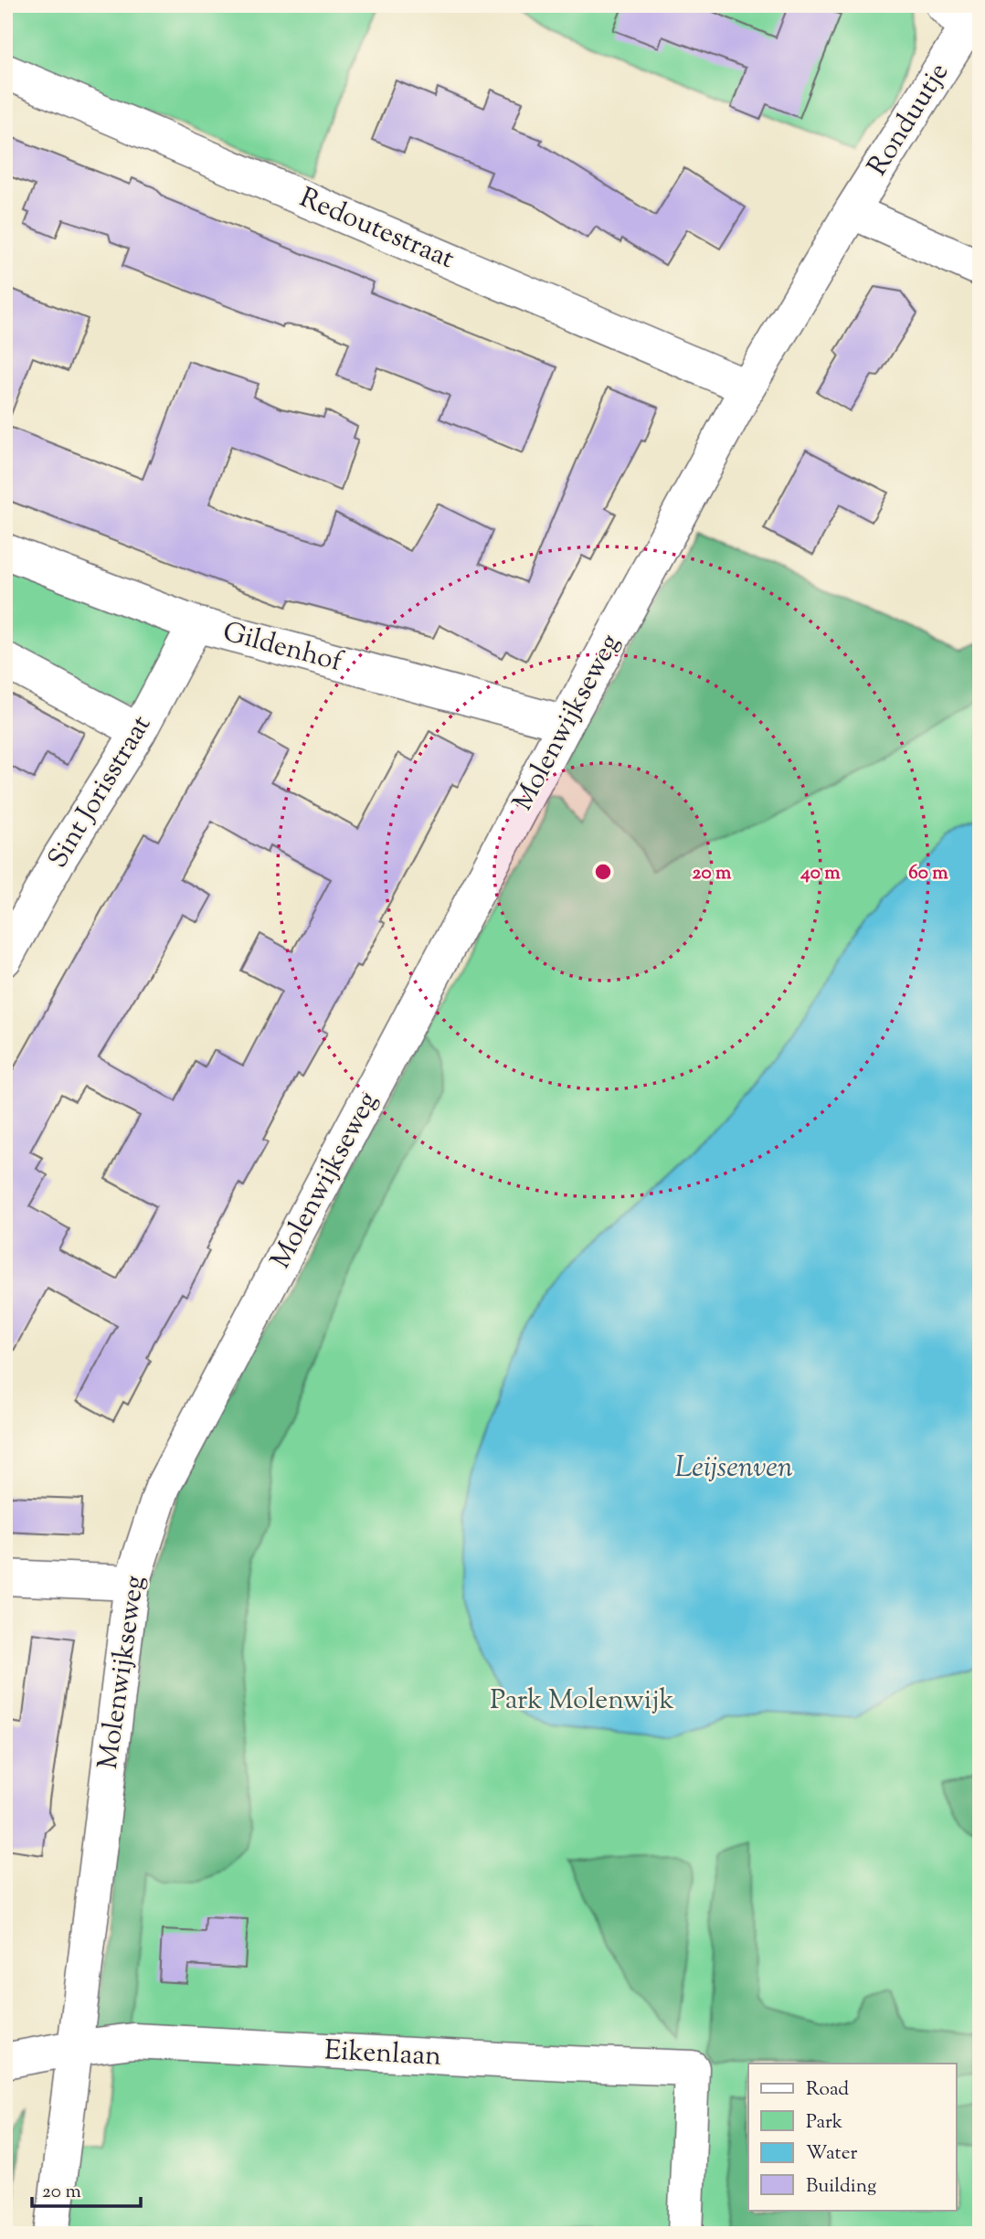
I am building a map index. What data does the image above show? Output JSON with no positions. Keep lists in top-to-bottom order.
{
  "streets": {
    "street": [
      "Ronduutje",
      "Redoutestraat",
      "Gildenhof",
      "Molenwijkseweg",
      "Sint Jorisstraat",
      "Eikenlaan"
    ]
  },
  "crossings": [
    ["Ronduutje", "Molenwijkseweg"],
    ["Redoutestraat", "Molenwijkseweg"],
    ["Gildenhof", "Molenwijkseweg"],
    ["Gildenhof", "Sint Jorisstraat"],
    ["Molenwijkseweg", "Eikenlaan"]
  ],
  "water": ["Leijsenven"],
  "parks": ["Park Molenwijk"],
  "legend": [
    "Road",
    "Park",
    "Water",
    "Building"
  ],
  "scale_bar": "20 m",
  "rings": ["20 m", "40 m", "60 m"]
}
